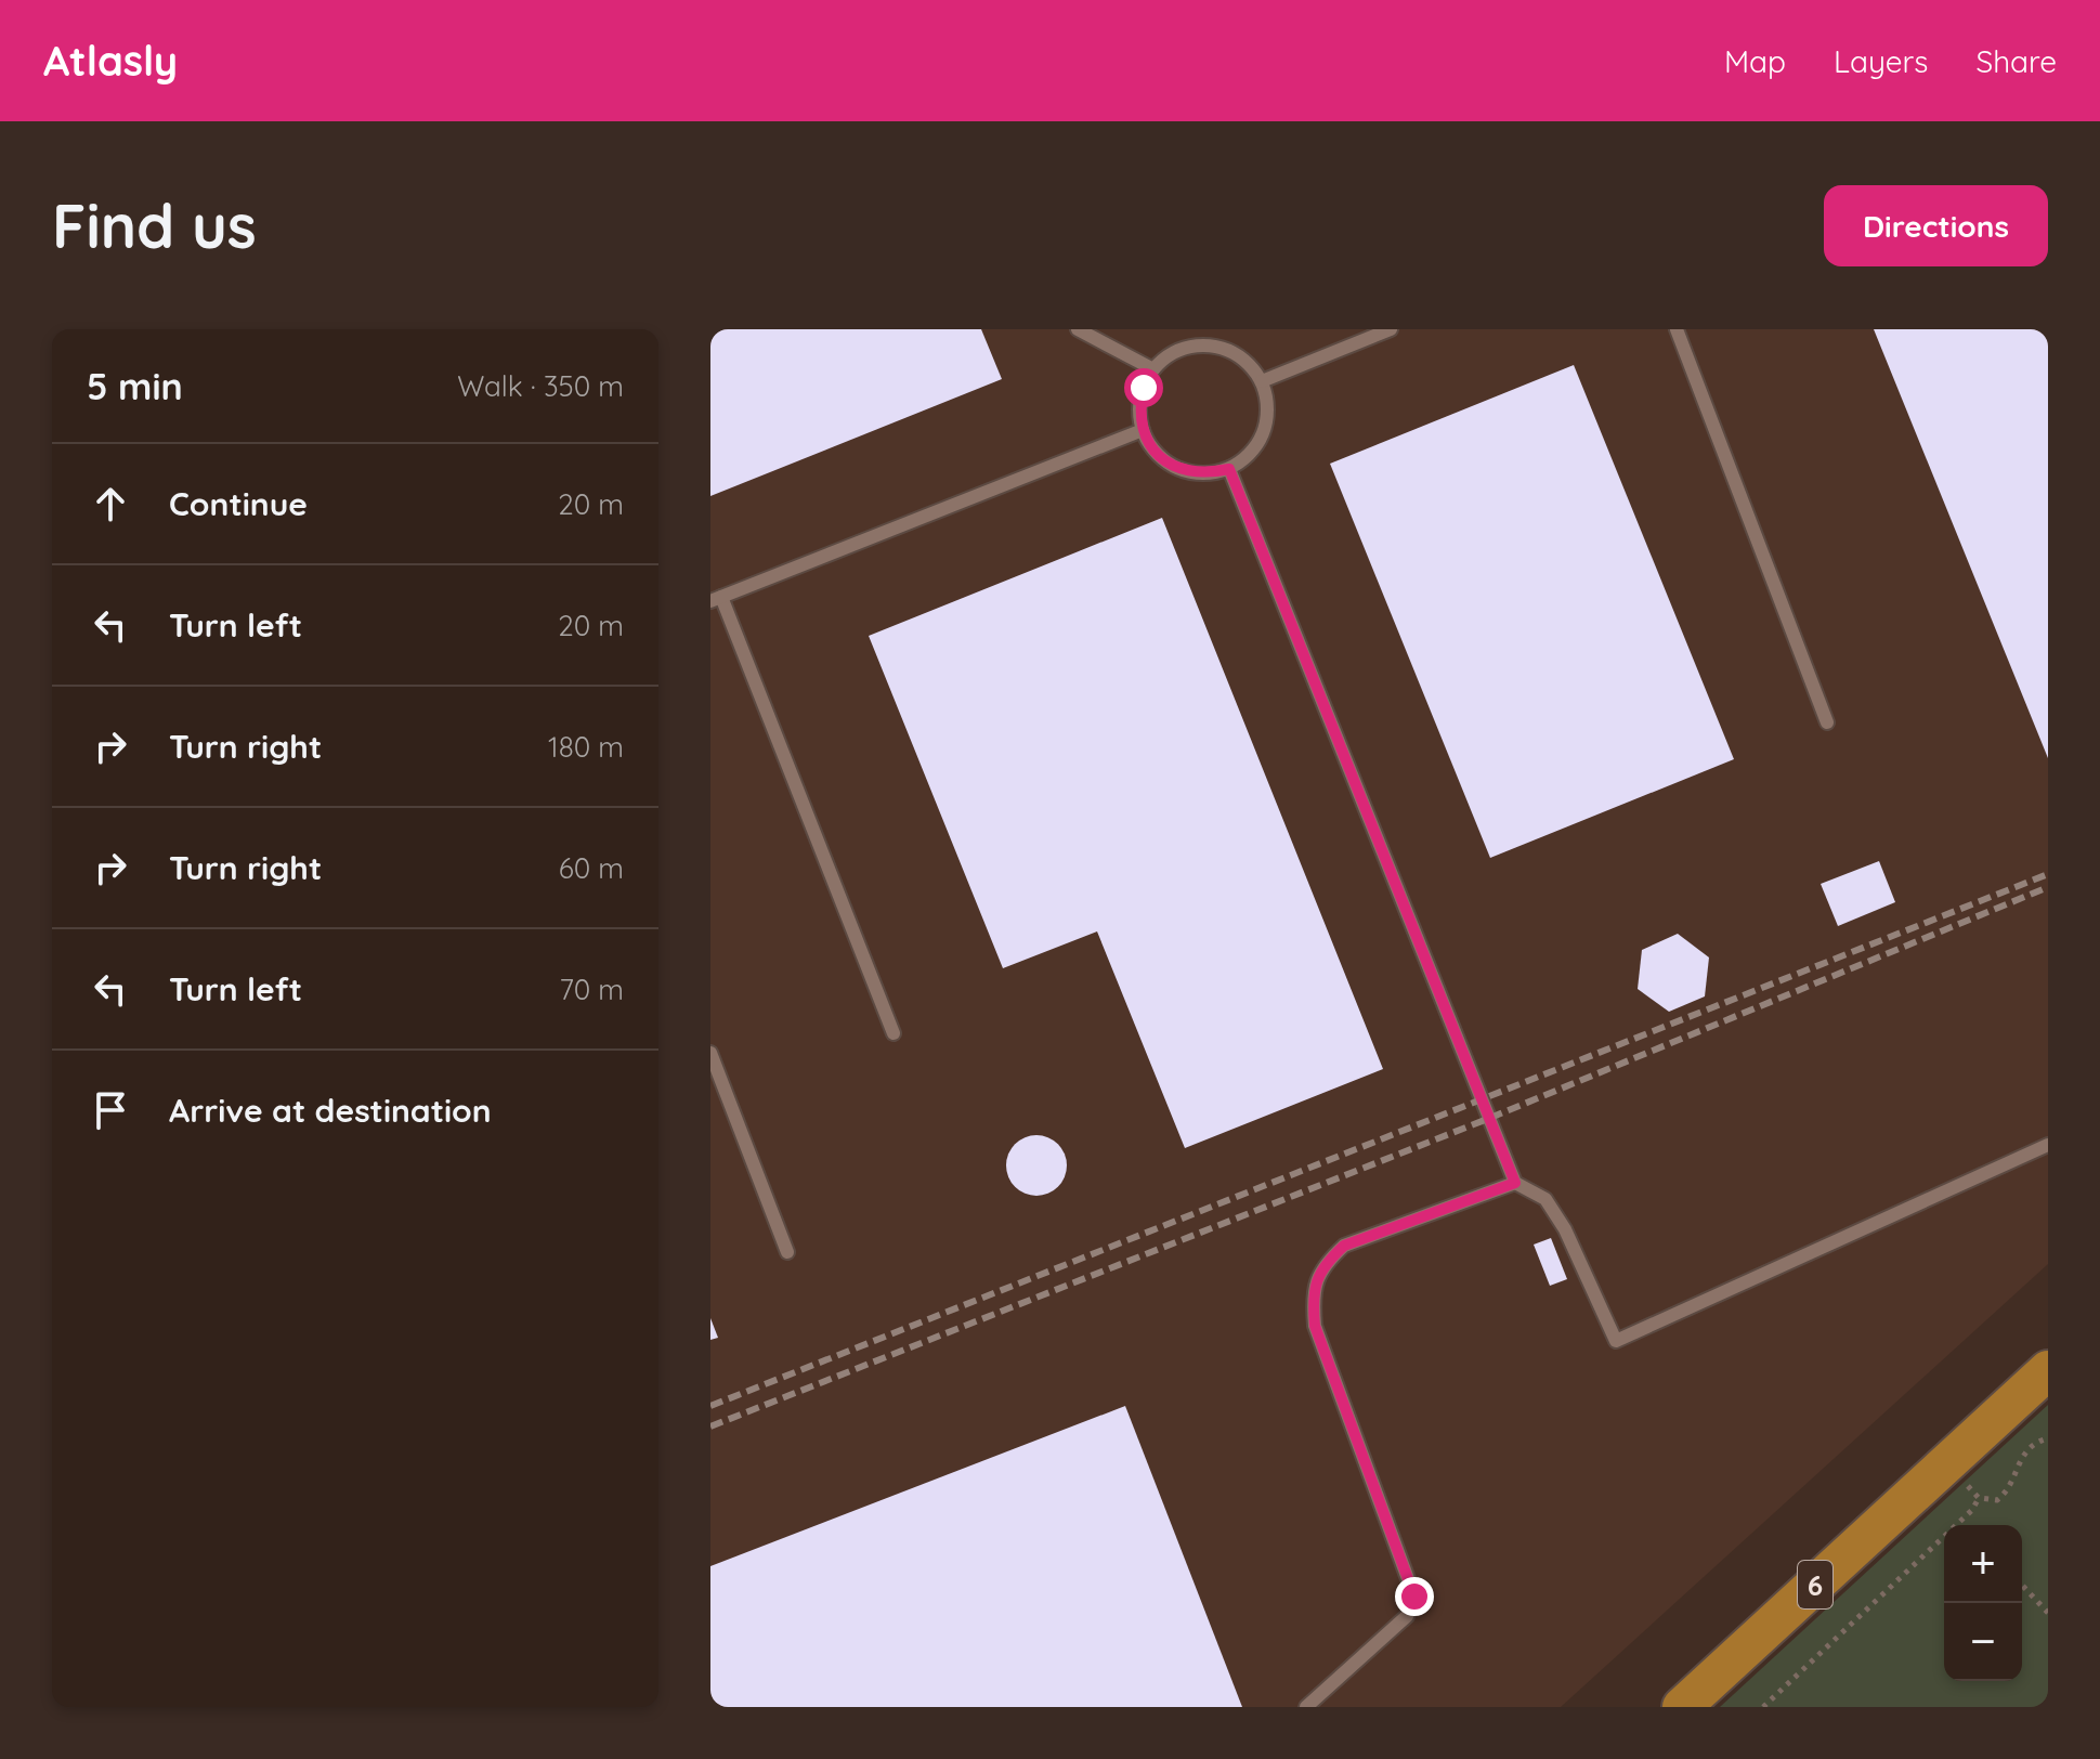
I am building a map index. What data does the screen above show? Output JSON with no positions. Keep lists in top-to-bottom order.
{
  "streets": {
    "main road": ["6"]
  },
  "page": {
    "header": "Atlasly",
    "nav": ["Map", "Layers", "Share"],
    "buttons": "Directions",
    "title": "Find us",
    "heading": ["5 min", "Walk · 350 m"],
    "list": [
      ["Continue", "20 m"],
      ["Turn left", "20 m"],
      ["Turn right", "180 m"],
      ["Turn right", "60 m"],
      ["Turn left", "70 m"],
      "Arrive at destination"
    ],
    "map_buttons": ["+", "−"]
  }
}
